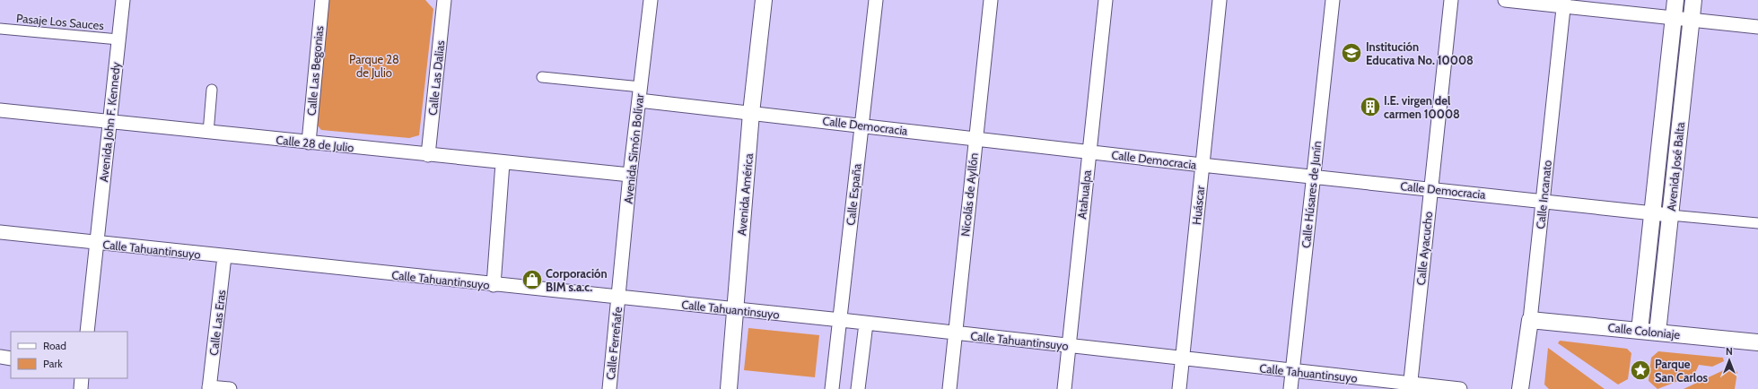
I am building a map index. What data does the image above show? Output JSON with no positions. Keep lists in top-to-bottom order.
{
  "streets": {
    "street": [
      "Pasaje Los Sauces",
      "Calle Las Begonias",
      "Calle Las Dalias",
      "Avenida John F. Kennedy",
      "Calle Democracia",
      "Calle 28 de Julio",
      "Avenida Simón Bolívar",
      "Avenida José Balta",
      "Avenida América",
      "Calle España",
      "Nicolás de Ayllón",
      "Atahualpa",
      "Calle Húsares de Junín",
      "Calle Incanato",
      "Huáscar",
      "Calle Ayacucho",
      "Calle Tahuantinsuyo",
      "Calle Las Eras",
      "Calle Coloniaje",
      "Calle Ferreñafe"
    ]
  },
  "crossings": [
    ["Pasaje Los Sauces", "Avenida John F. Kennedy"],
    ["Calle Las Begonias", "Calle 28 de Julio"],
    ["Calle Las Dalias", "Calle 28 de Julio"],
    ["Avenida John F. Kennedy", "Calle 28 de Julio"],
    ["Avenida John F. Kennedy", "Calle Tahuantinsuyo"],
    ["Calle Democracia", "Avenida Simón Bolívar"],
    ["Calle Democracia", "Avenida José Balta"],
    ["Calle Democracia", "Avenida América"],
    ["Calle Democracia", "Calle España"],
    ["Calle Democracia", "Nicolás de Ayllón"],
    ["Calle Democracia", "Atahualpa"],
    ["Calle Democracia", "Calle Húsares de Junín"],
    ["Calle Democracia", "Calle Incanato"],
    ["Calle Democracia", "Huáscar"],
    ["Calle Democracia", "Calle Ayacucho"],
    ["Calle 28 de Julio", "Avenida Simón Bolívar"],
    ["Avenida Simón Bolívar", "Calle Tahuantinsuyo"],
    ["Avenida Simón Bolívar", "Calle Ferreñafe"],
    ["Avenida José Balta", "Calle Coloniaje"],
    ["Avenida América", "Calle Tahuantinsuyo"],
    ["Calle España", "Calle Tahuantinsuyo"],
    ["Nicolás de Ayllón", "Calle Tahuantinsuyo"],
    ["Atahualpa", "Calle Tahuantinsuyo"],
    ["Calle Húsares de Junín", "Calle Tahuantinsuyo"],
    ["Calle Incanato", "Calle Coloniaje"],
    ["Huáscar", "Calle Tahuantinsuyo"],
    ["Calle Ayacucho", "Calle Tahuantinsuyo"],
    ["Calle Tahuantinsuyo", "Calle Las Eras"],
    ["Calle Tahuantinsuyo", "Calle Ferreñafe"]
  ],
  "parks": ["Parque 28 de Julio"],
  "places": {
    "school or university": ["Institución Educativa No. 10008"],
    "building": ["I.E. virgen del carmen 10008"],
    "shop": ["Corporación BIM s.a.c."],
    "place": ["Parque San Carlos"]
  },
  "legend": ["Road", "Park"],
  "north": "top"
}
